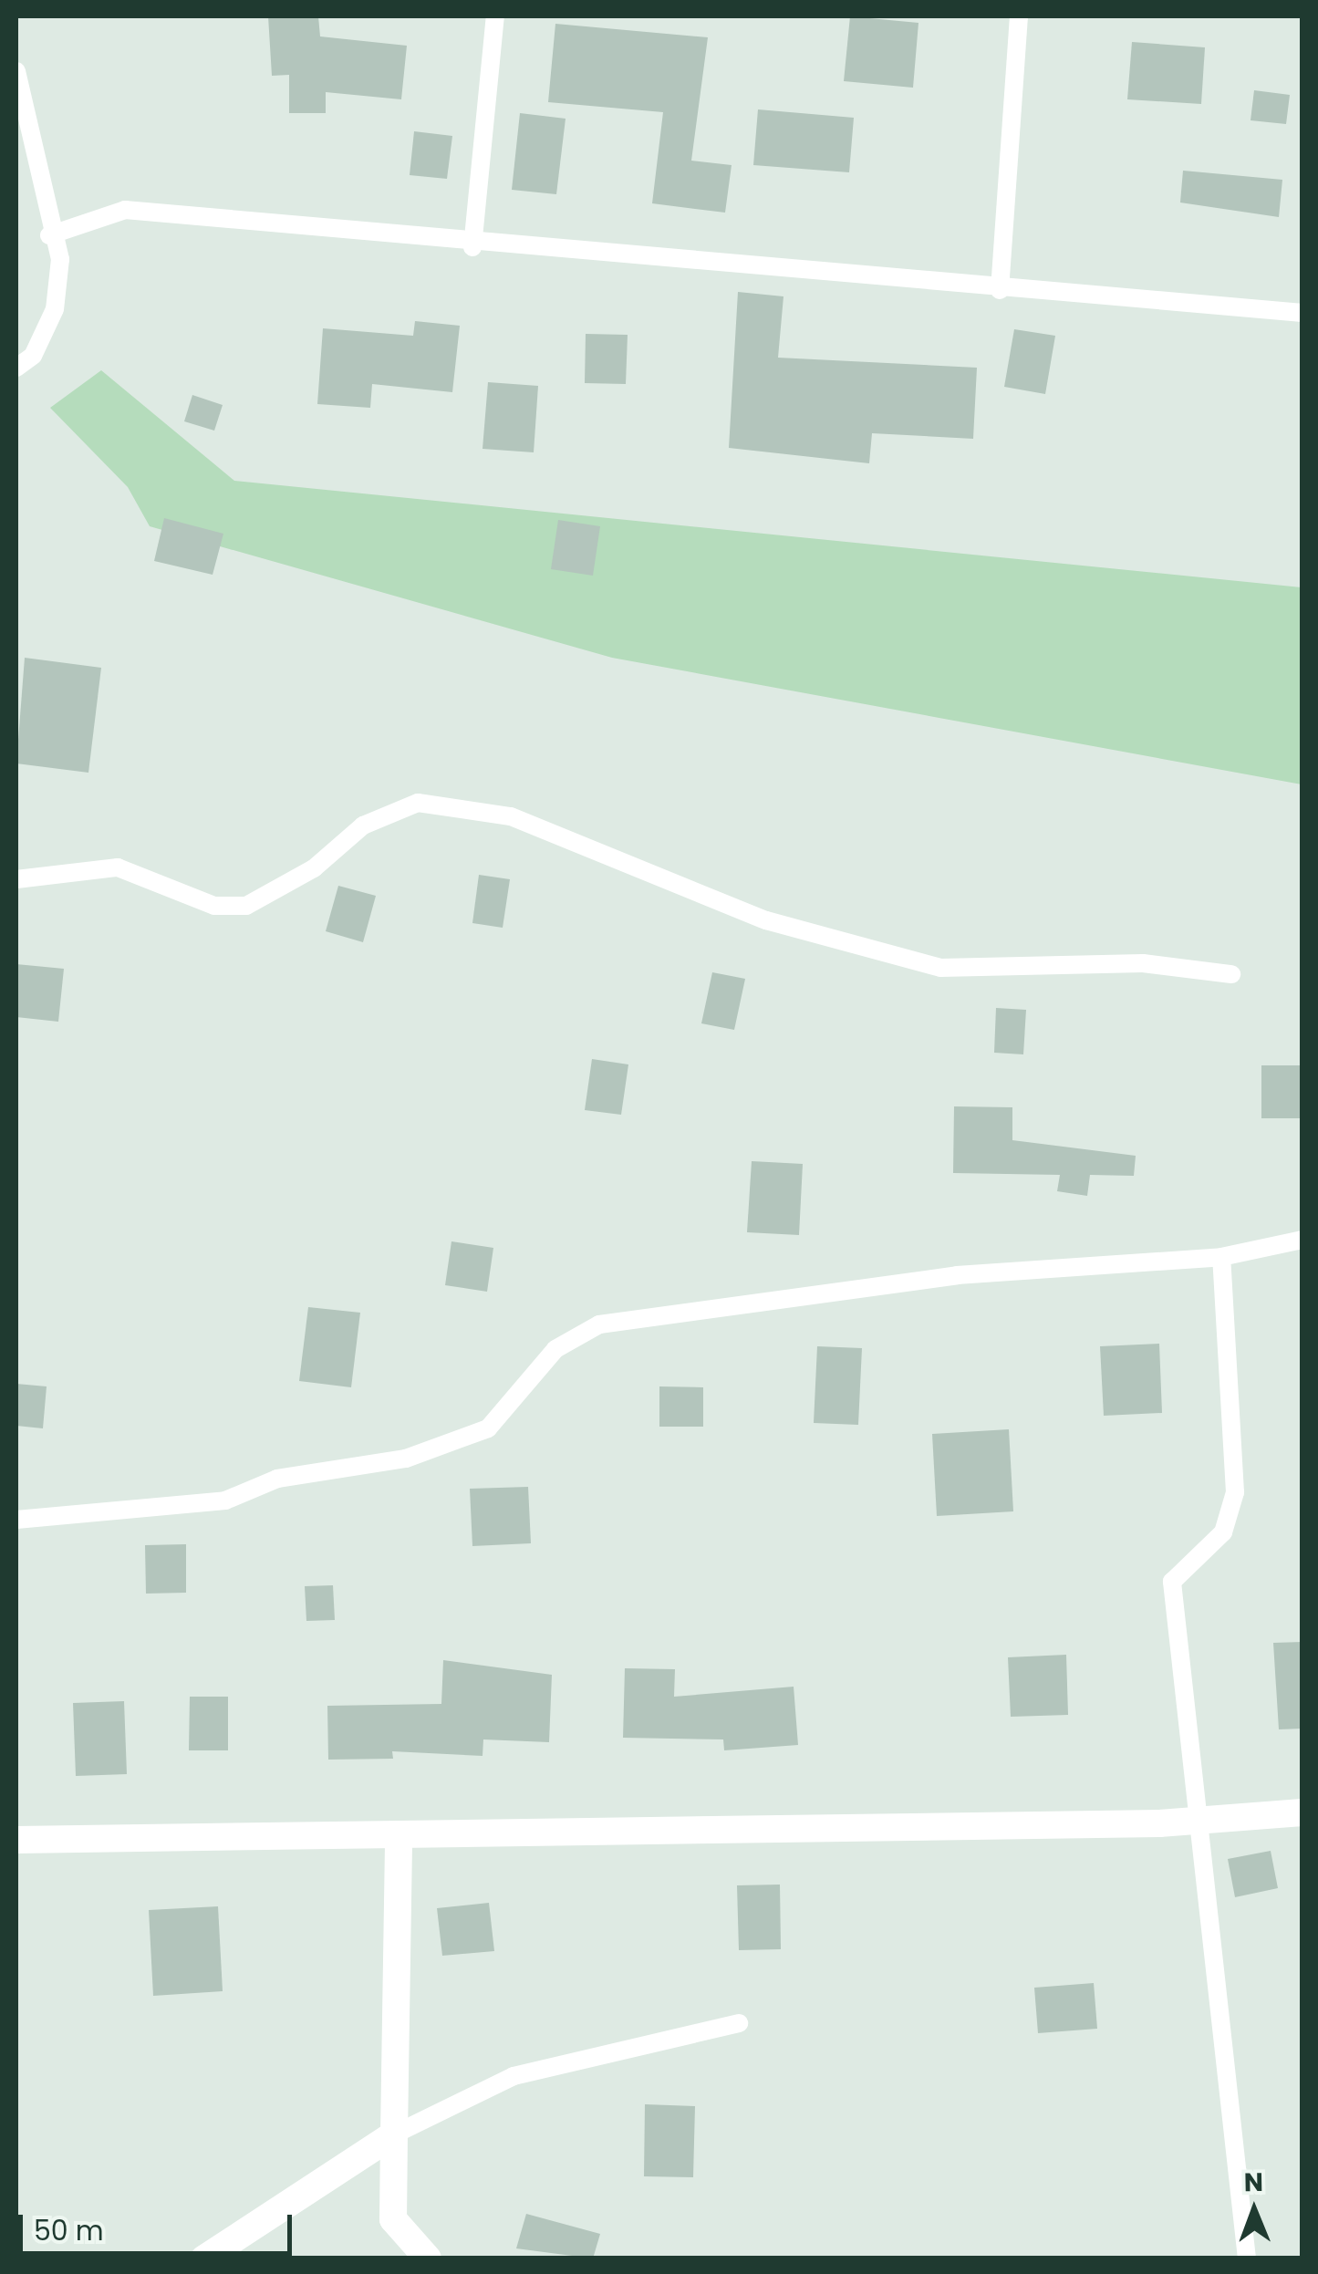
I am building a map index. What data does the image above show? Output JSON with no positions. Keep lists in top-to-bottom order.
{
  "scale_bar": "50 m",
  "north": "top"
}
